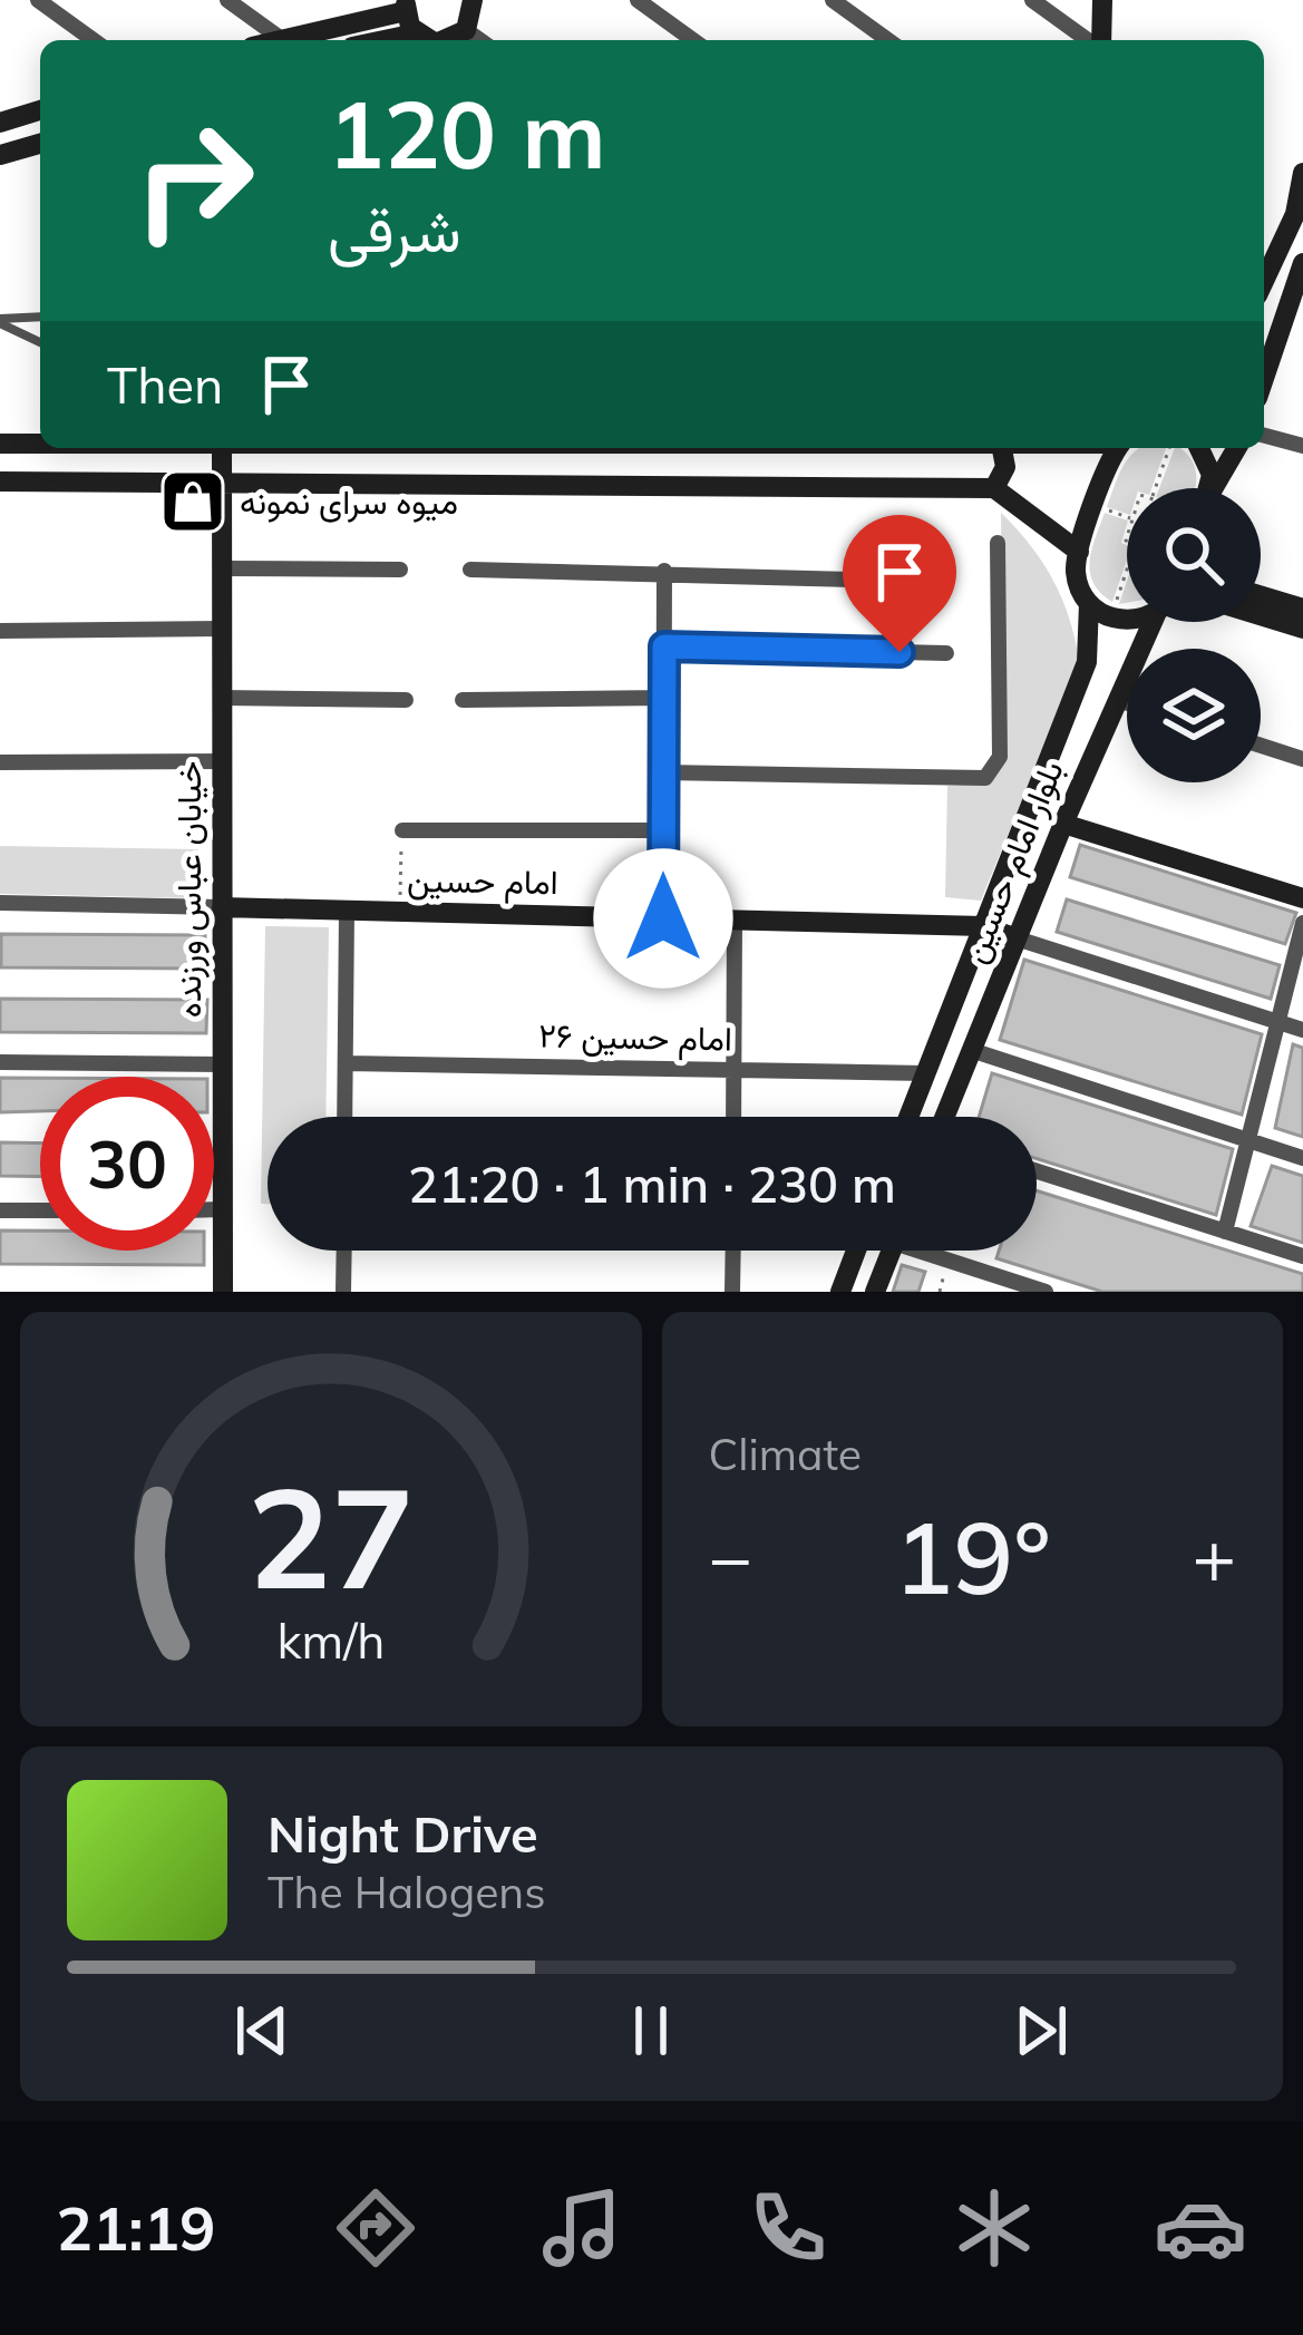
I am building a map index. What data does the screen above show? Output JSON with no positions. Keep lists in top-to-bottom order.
{
  "streets": {
    "main road": ["بلوار امام حسین", "امام حسین", "خیابان عباس ورزنده"],
    "street": ["امام حسین ۲۶"]
  },
  "crossings": [
    ["بلوار امام حسین", "امام حسین"],
    ["بلوار امام حسین", "امام حسین ۲۶"],
    ["امام حسین", "خیابان عباس ورزنده"]
  ],
  "places": {
    "shop": ["میوه سرای نمونه"]
  },
  "page": {
    "turn": ["120 m", "شرقی"],
    "then": "Then",
    "limit": "30",
    "trip": "21:20 · 1 min · 230 m",
    "tile": "Climate",
    "heat": ["−", "19°", "+"],
    "song": ["Night Drive", "The Halogens"],
    "tabs": "21:19",
    "gauge": ["27", "km/h"]
  }
}
